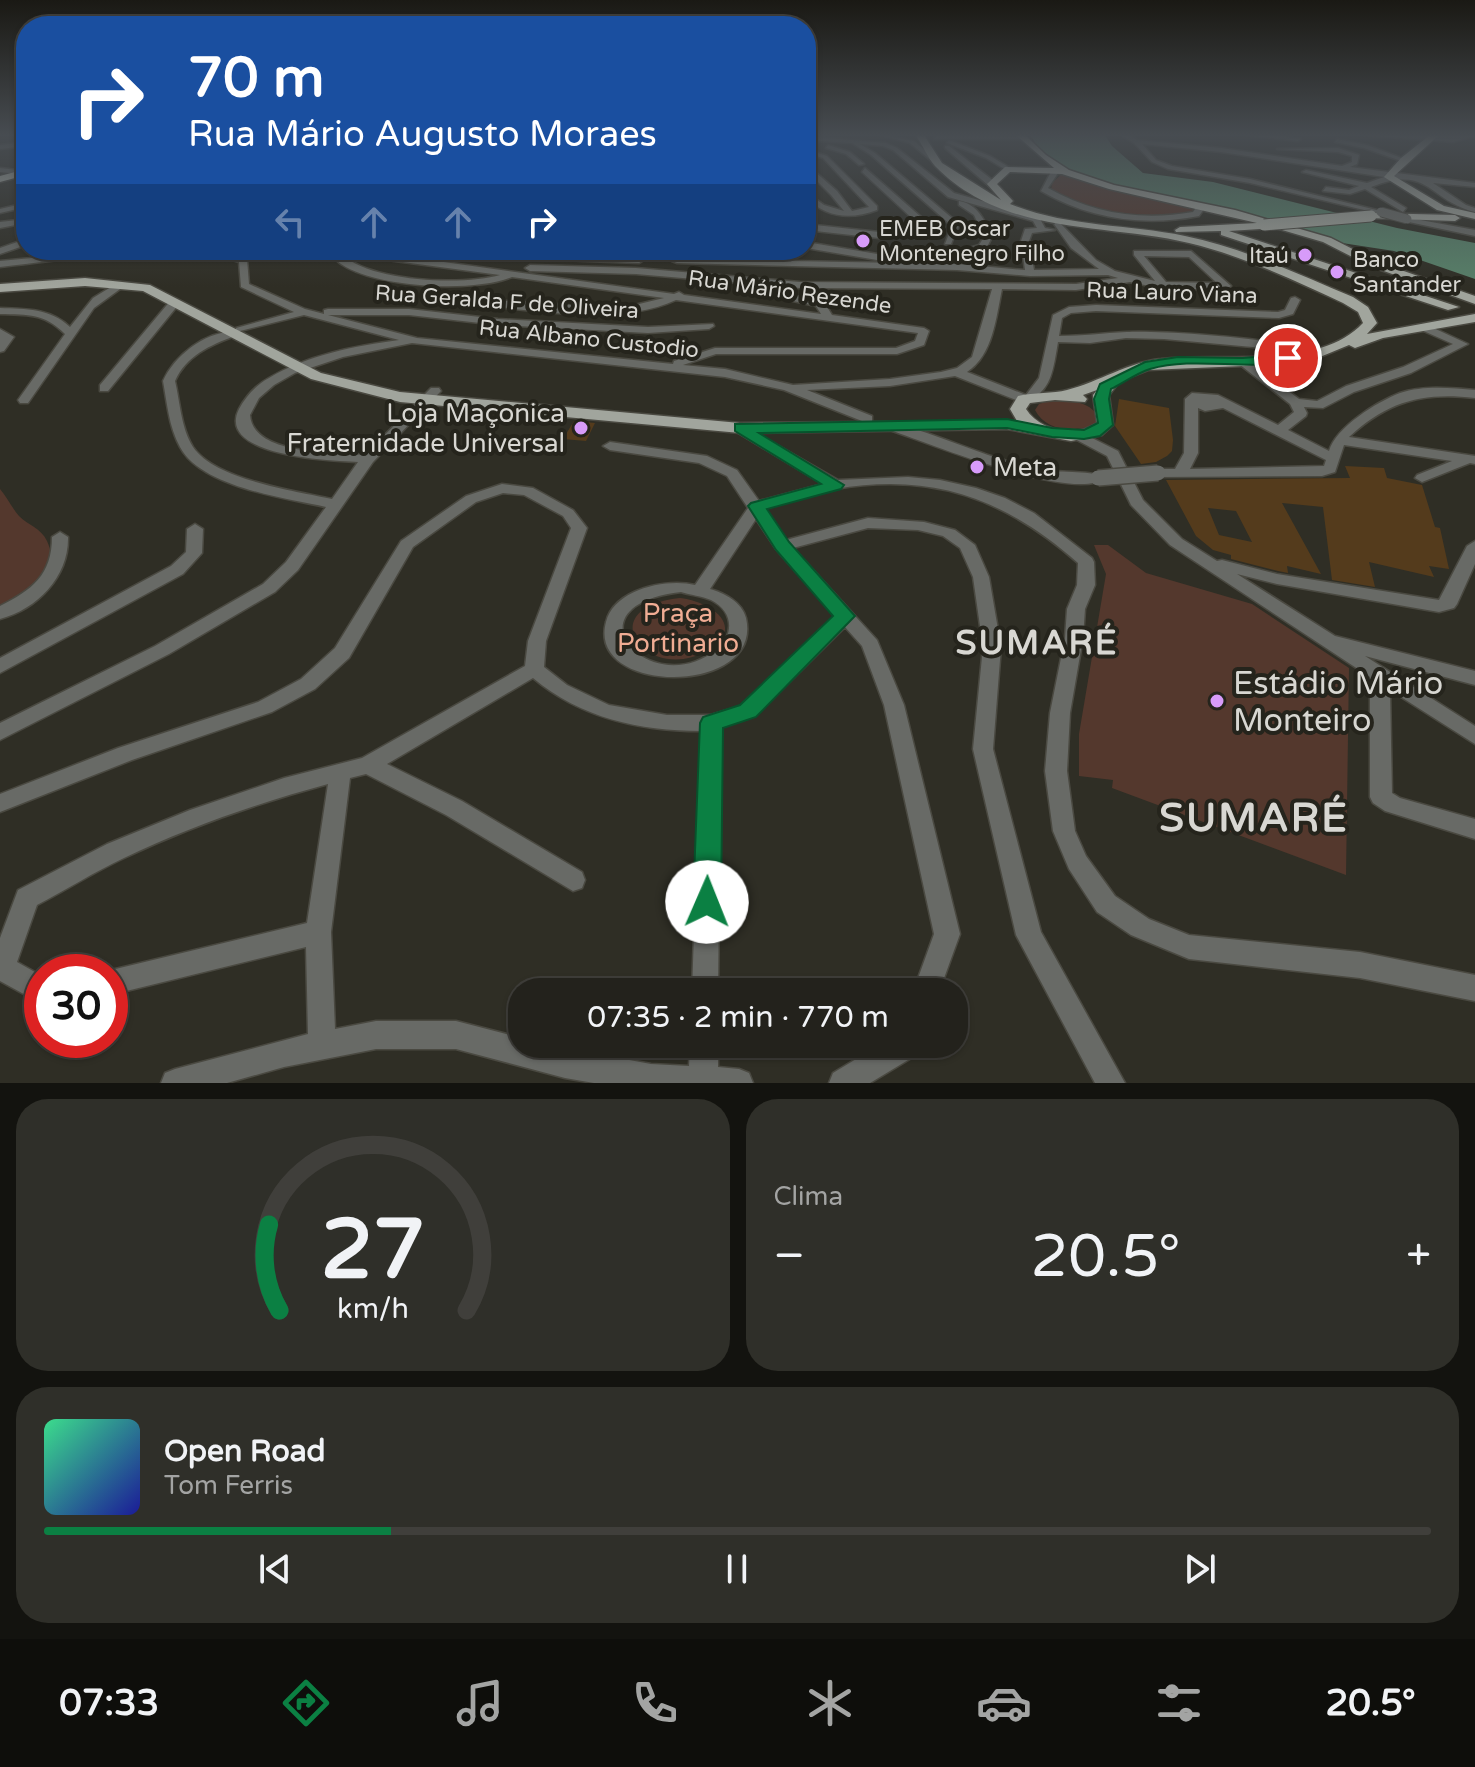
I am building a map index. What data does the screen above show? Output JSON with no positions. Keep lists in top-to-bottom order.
{
  "streets": {
    "street": [
      "Rua Mário Rezende",
      "Rua Lauro Viana",
      "Rua Geralda F de Oliveira",
      "Rua Albano Custodio"
    ]
  },
  "crossings": [
    ["Rua Mário Rezende", "Rua Albano Custodio"],
    ["Rua Geralda F de Oliveira", "Rua Albano Custodio"]
  ],
  "districts": ["SUMARÉ", "SUMARÉ"],
  "parks": ["Praça Portinario"],
  "places": [
    "EMEB Oscar Montenegro Filho",
    "Itaú",
    "Banco Santander",
    "Loja Maçonica Fraternidade Universal",
    "Meta",
    "Estádio Mário Monteiro"
  ],
  "page": {
    "turn": ["70 m", "Rua Mário Augusto Moraes"],
    "limit": "30",
    "trip": "07:35 · 2 min · 770 m",
    "tile": "Clima",
    "heat": ["−", "20.5°", "+"],
    "song": ["Open Road", "Tom Ferris"],
    "tabs": ["07:33", "20.5°"],
    "gauge": ["27", "km/h"]
  }
}
